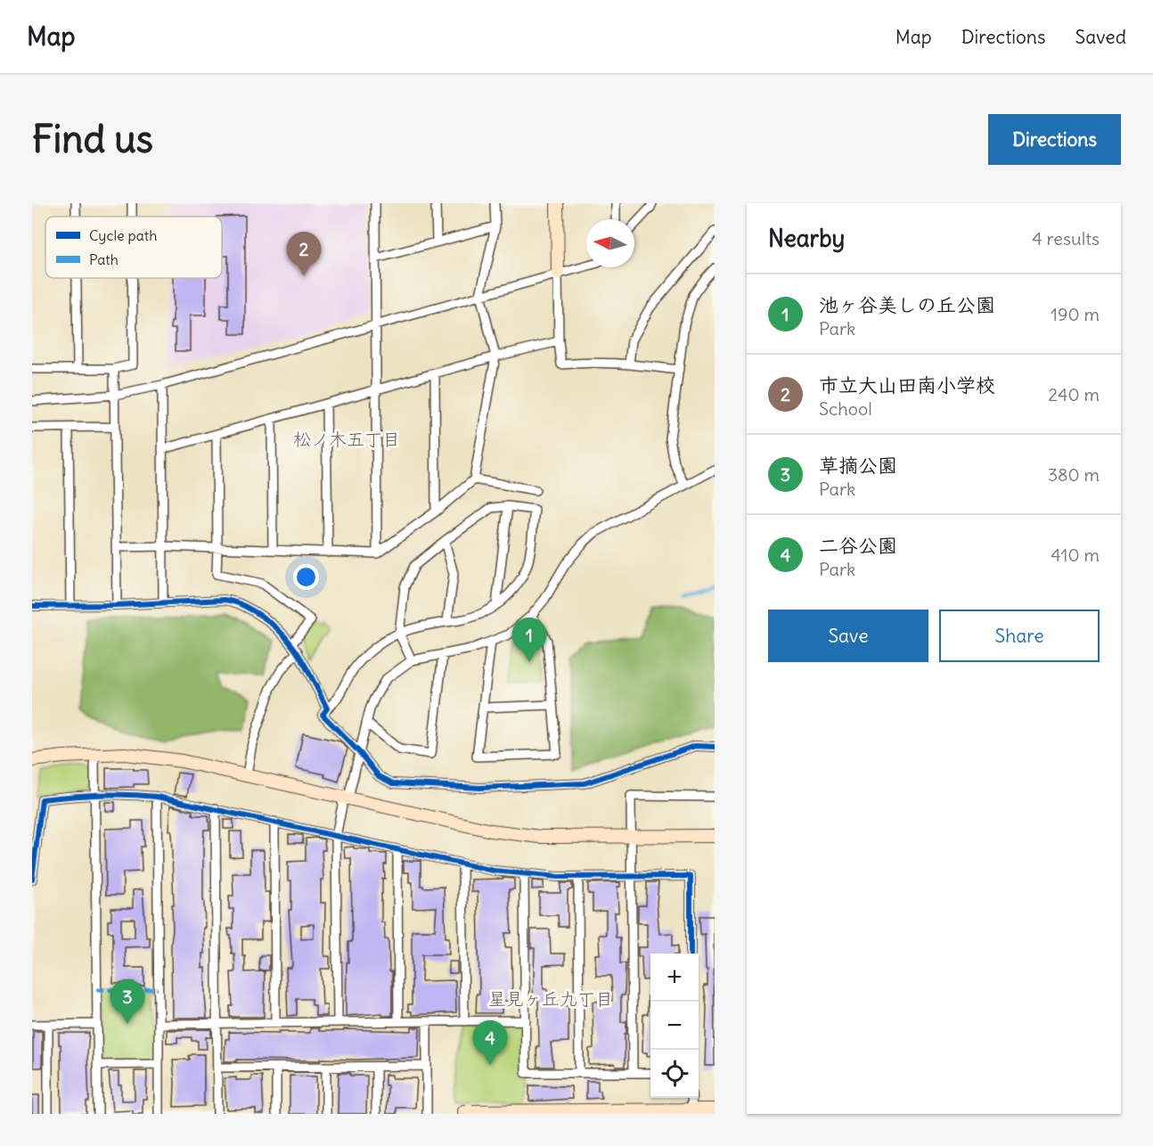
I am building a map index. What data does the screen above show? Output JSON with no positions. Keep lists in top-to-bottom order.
{
  "districts": ["松ノ木五丁目", "星見ヶ丘九丁目"],
  "legend": ["Cycle path", "Path"],
  "north": "left",
  "page": {
    "header": "Map",
    "nav": ["Map", "Directions", "Saved"],
    "buttons": [
      "Directions",
      ["Save", "Share"]
    ],
    "title": "Find us",
    "heading": ["Nearby", "4 results"],
    "pins": [
      "2",
      "1",
      "3",
      "4"
    ],
    "list": [
      {
        "mark": "1",
        "name": "池ヶ谷美しの丘公園",
        "note": "Park",
        "value": "190 m"
      },
      {
        "mark": "2",
        "name": "市立大山田南小学校",
        "note": "School",
        "value": "240 m"
      },
      {
        "mark": "3",
        "name": "草摘公園",
        "note": "Park",
        "value": "380 m"
      },
      {
        "mark": "4",
        "name": "二谷公園",
        "note": "Park",
        "value": "410 m"
      }
    ],
    "map_buttons": ["+", "−"]
  }
}
